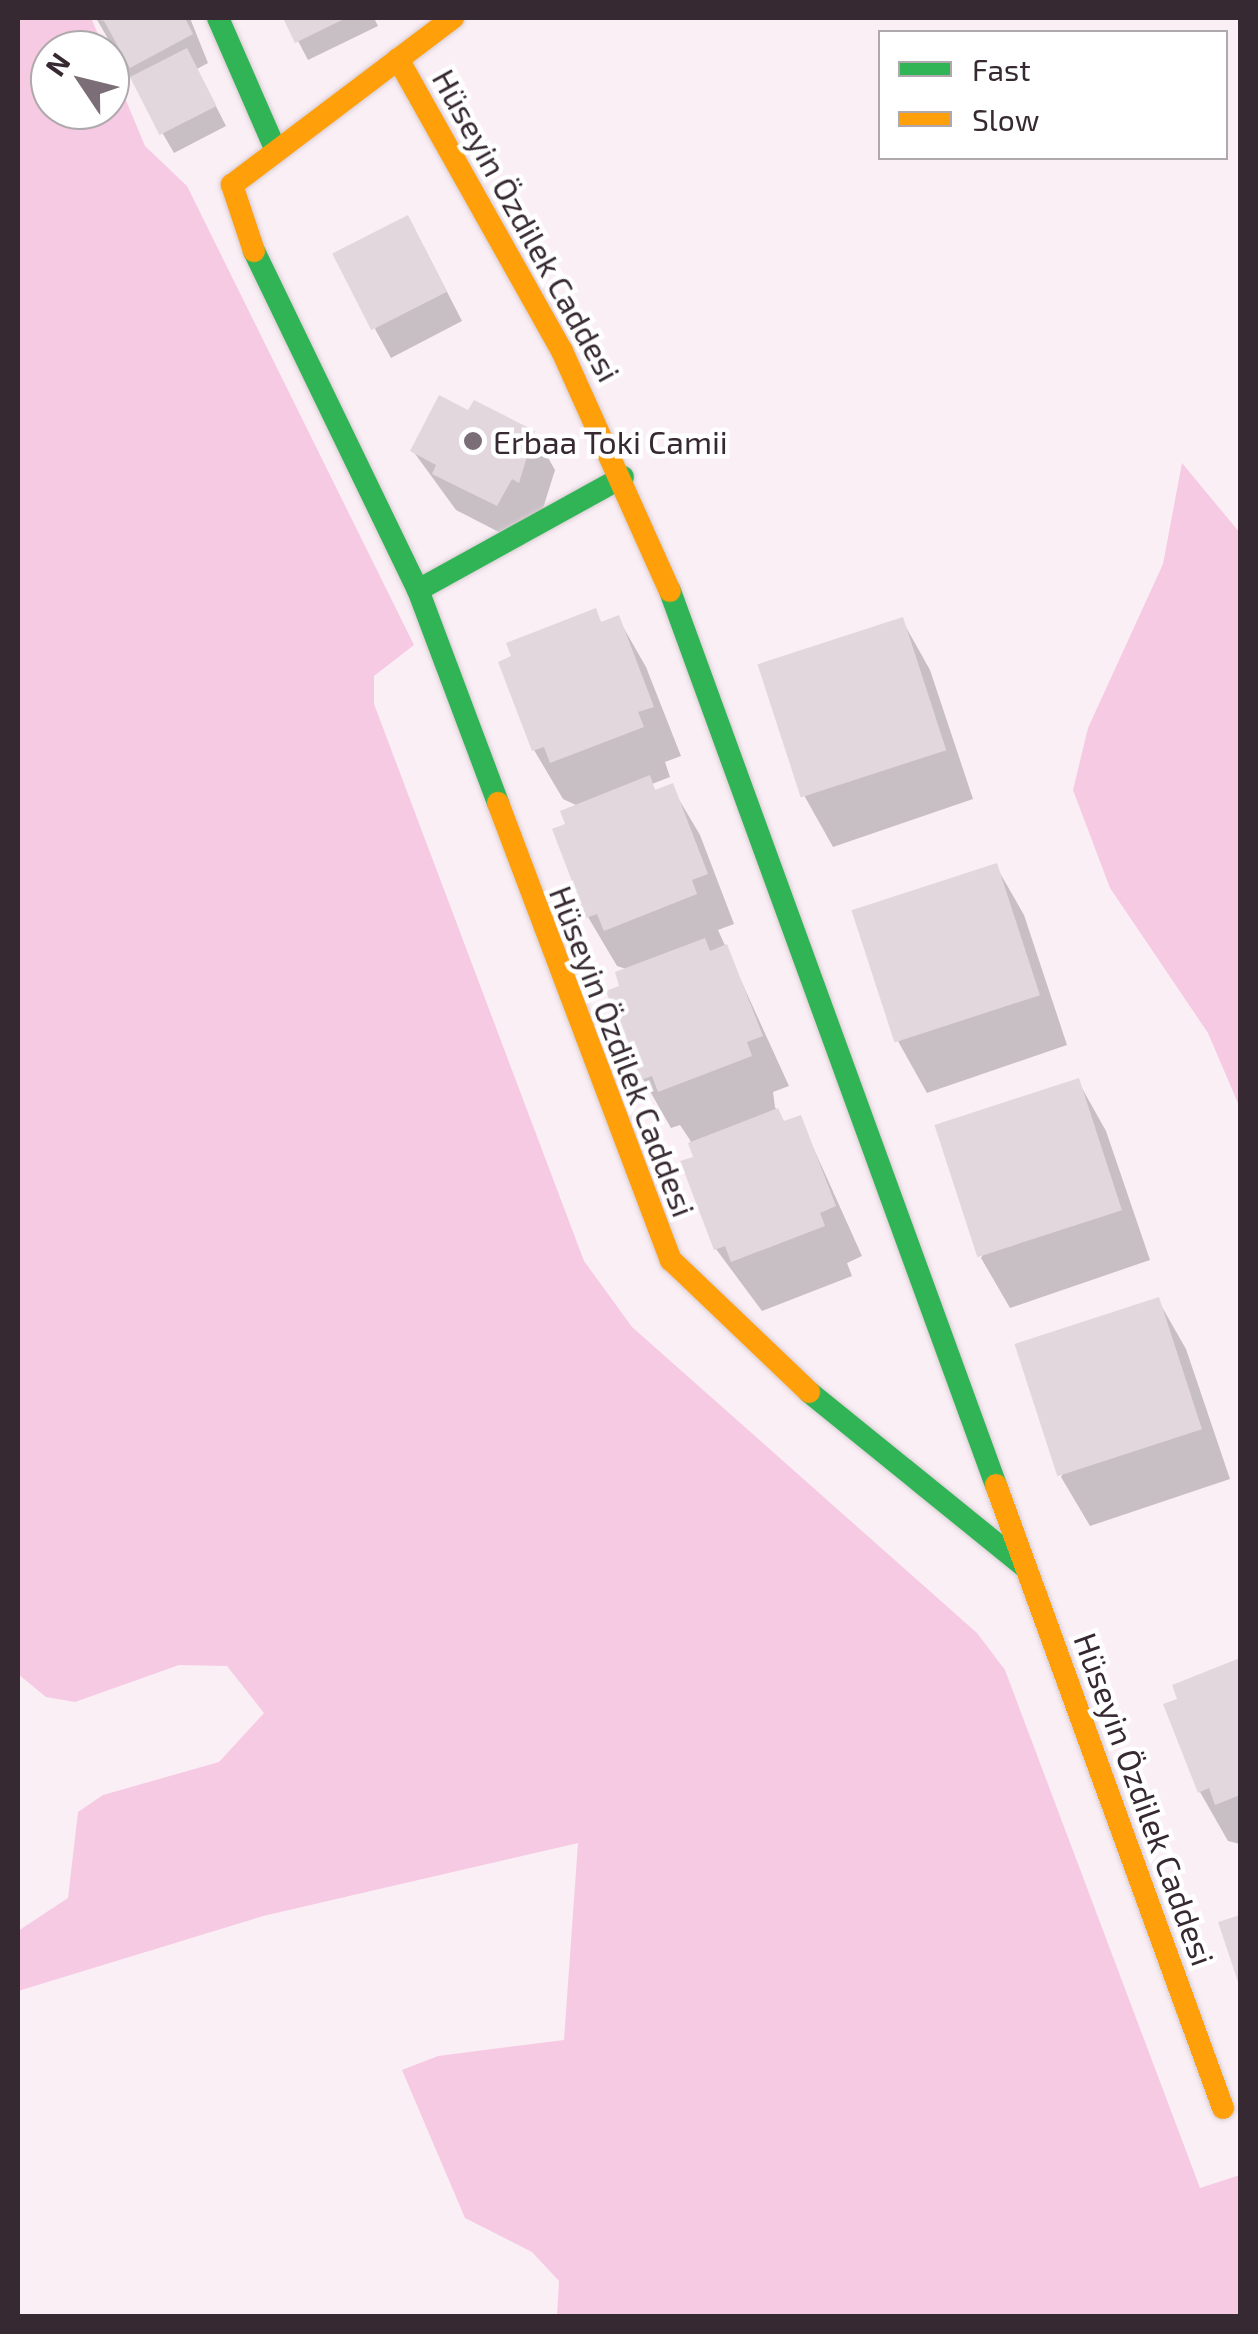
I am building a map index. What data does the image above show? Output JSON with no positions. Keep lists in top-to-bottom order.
{
  "streets": {
    "street": ["Hüseyin Özdilek Caddesi"]
  },
  "places": ["Erbaa Toki Camii"],
  "legend": ["Fast", "Slow"],
  "north": "top left"
}
